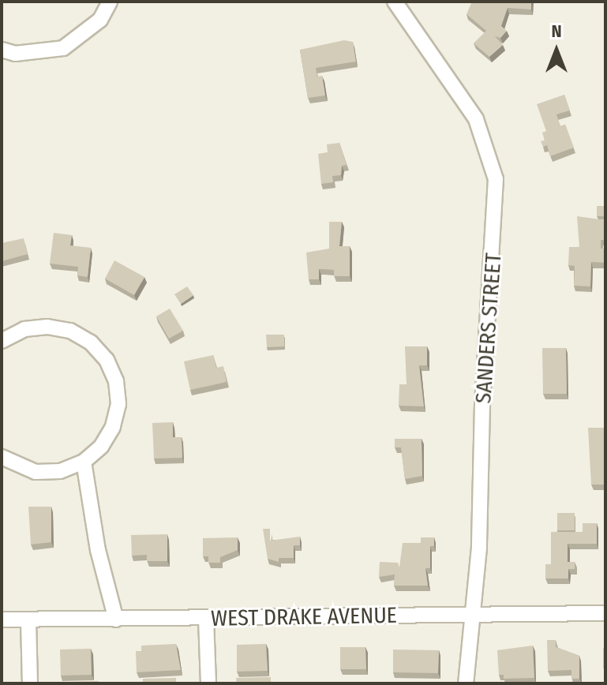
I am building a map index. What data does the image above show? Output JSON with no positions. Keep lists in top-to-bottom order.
{
  "streets": {
    "street": ["SANDERS STREET", "WEST DRAKE AVENUE"]
  },
  "crossings": [
    ["SANDERS STREET", "WEST DRAKE AVENUE"]
  ],
  "north": "top"
}
